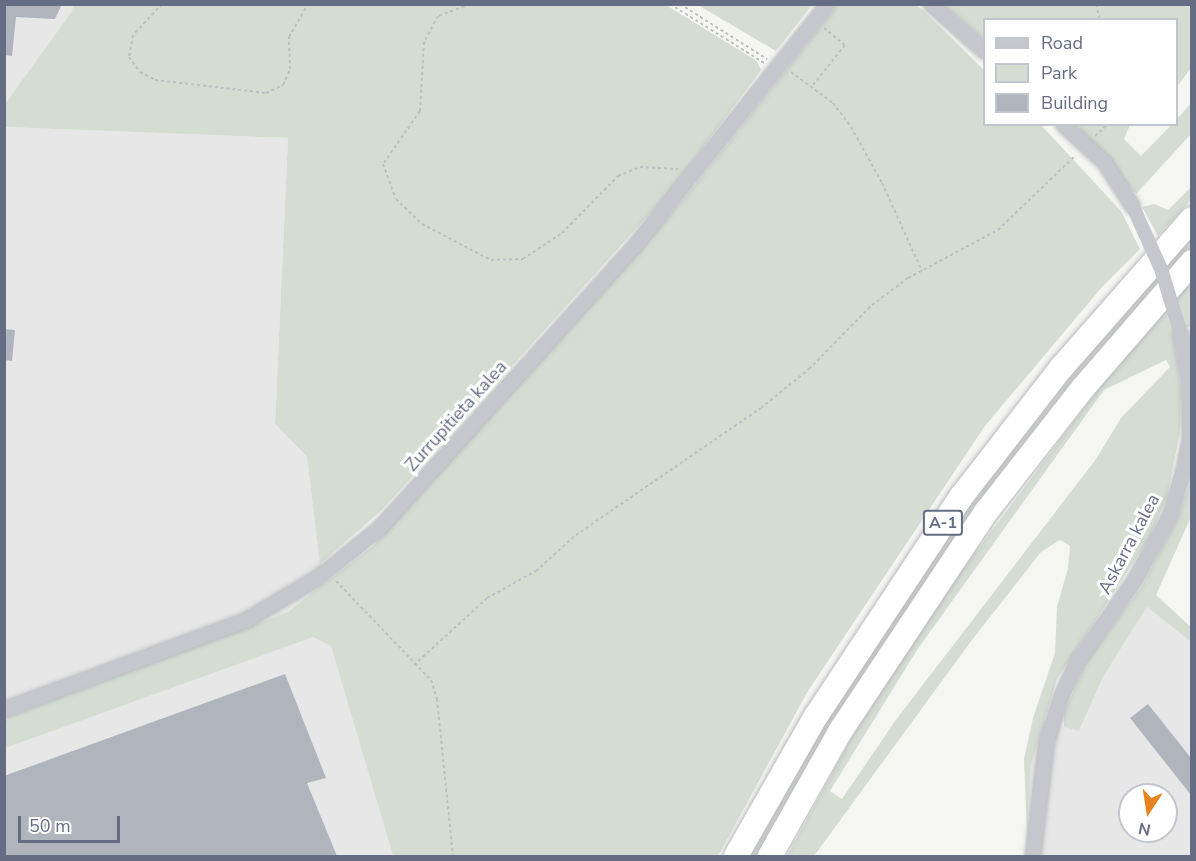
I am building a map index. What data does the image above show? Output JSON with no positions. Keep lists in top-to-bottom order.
{
  "streets": {
    "highway": ["A-1"],
    "street": ["Zurrupitieta kalea", "Askarra kalea"]
  },
  "legend": ["Road", "Park", "Building"],
  "scale_bar": "50 m",
  "north": "bottom"
}
